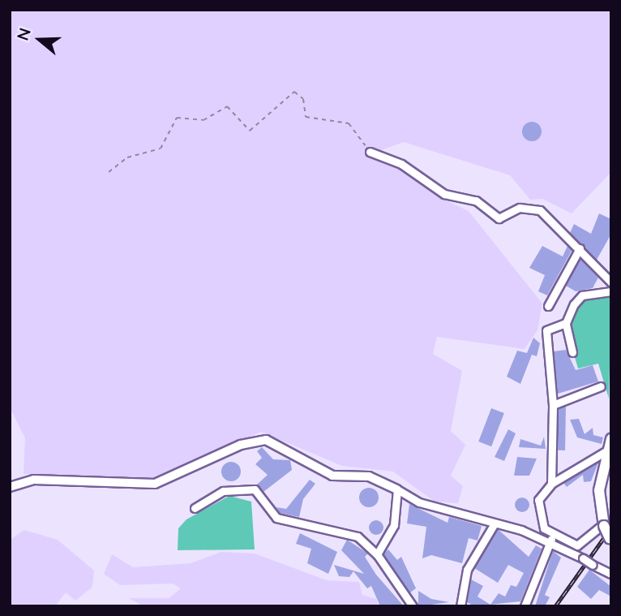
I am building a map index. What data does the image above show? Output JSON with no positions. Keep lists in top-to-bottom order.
{
  "north": "left"
}
